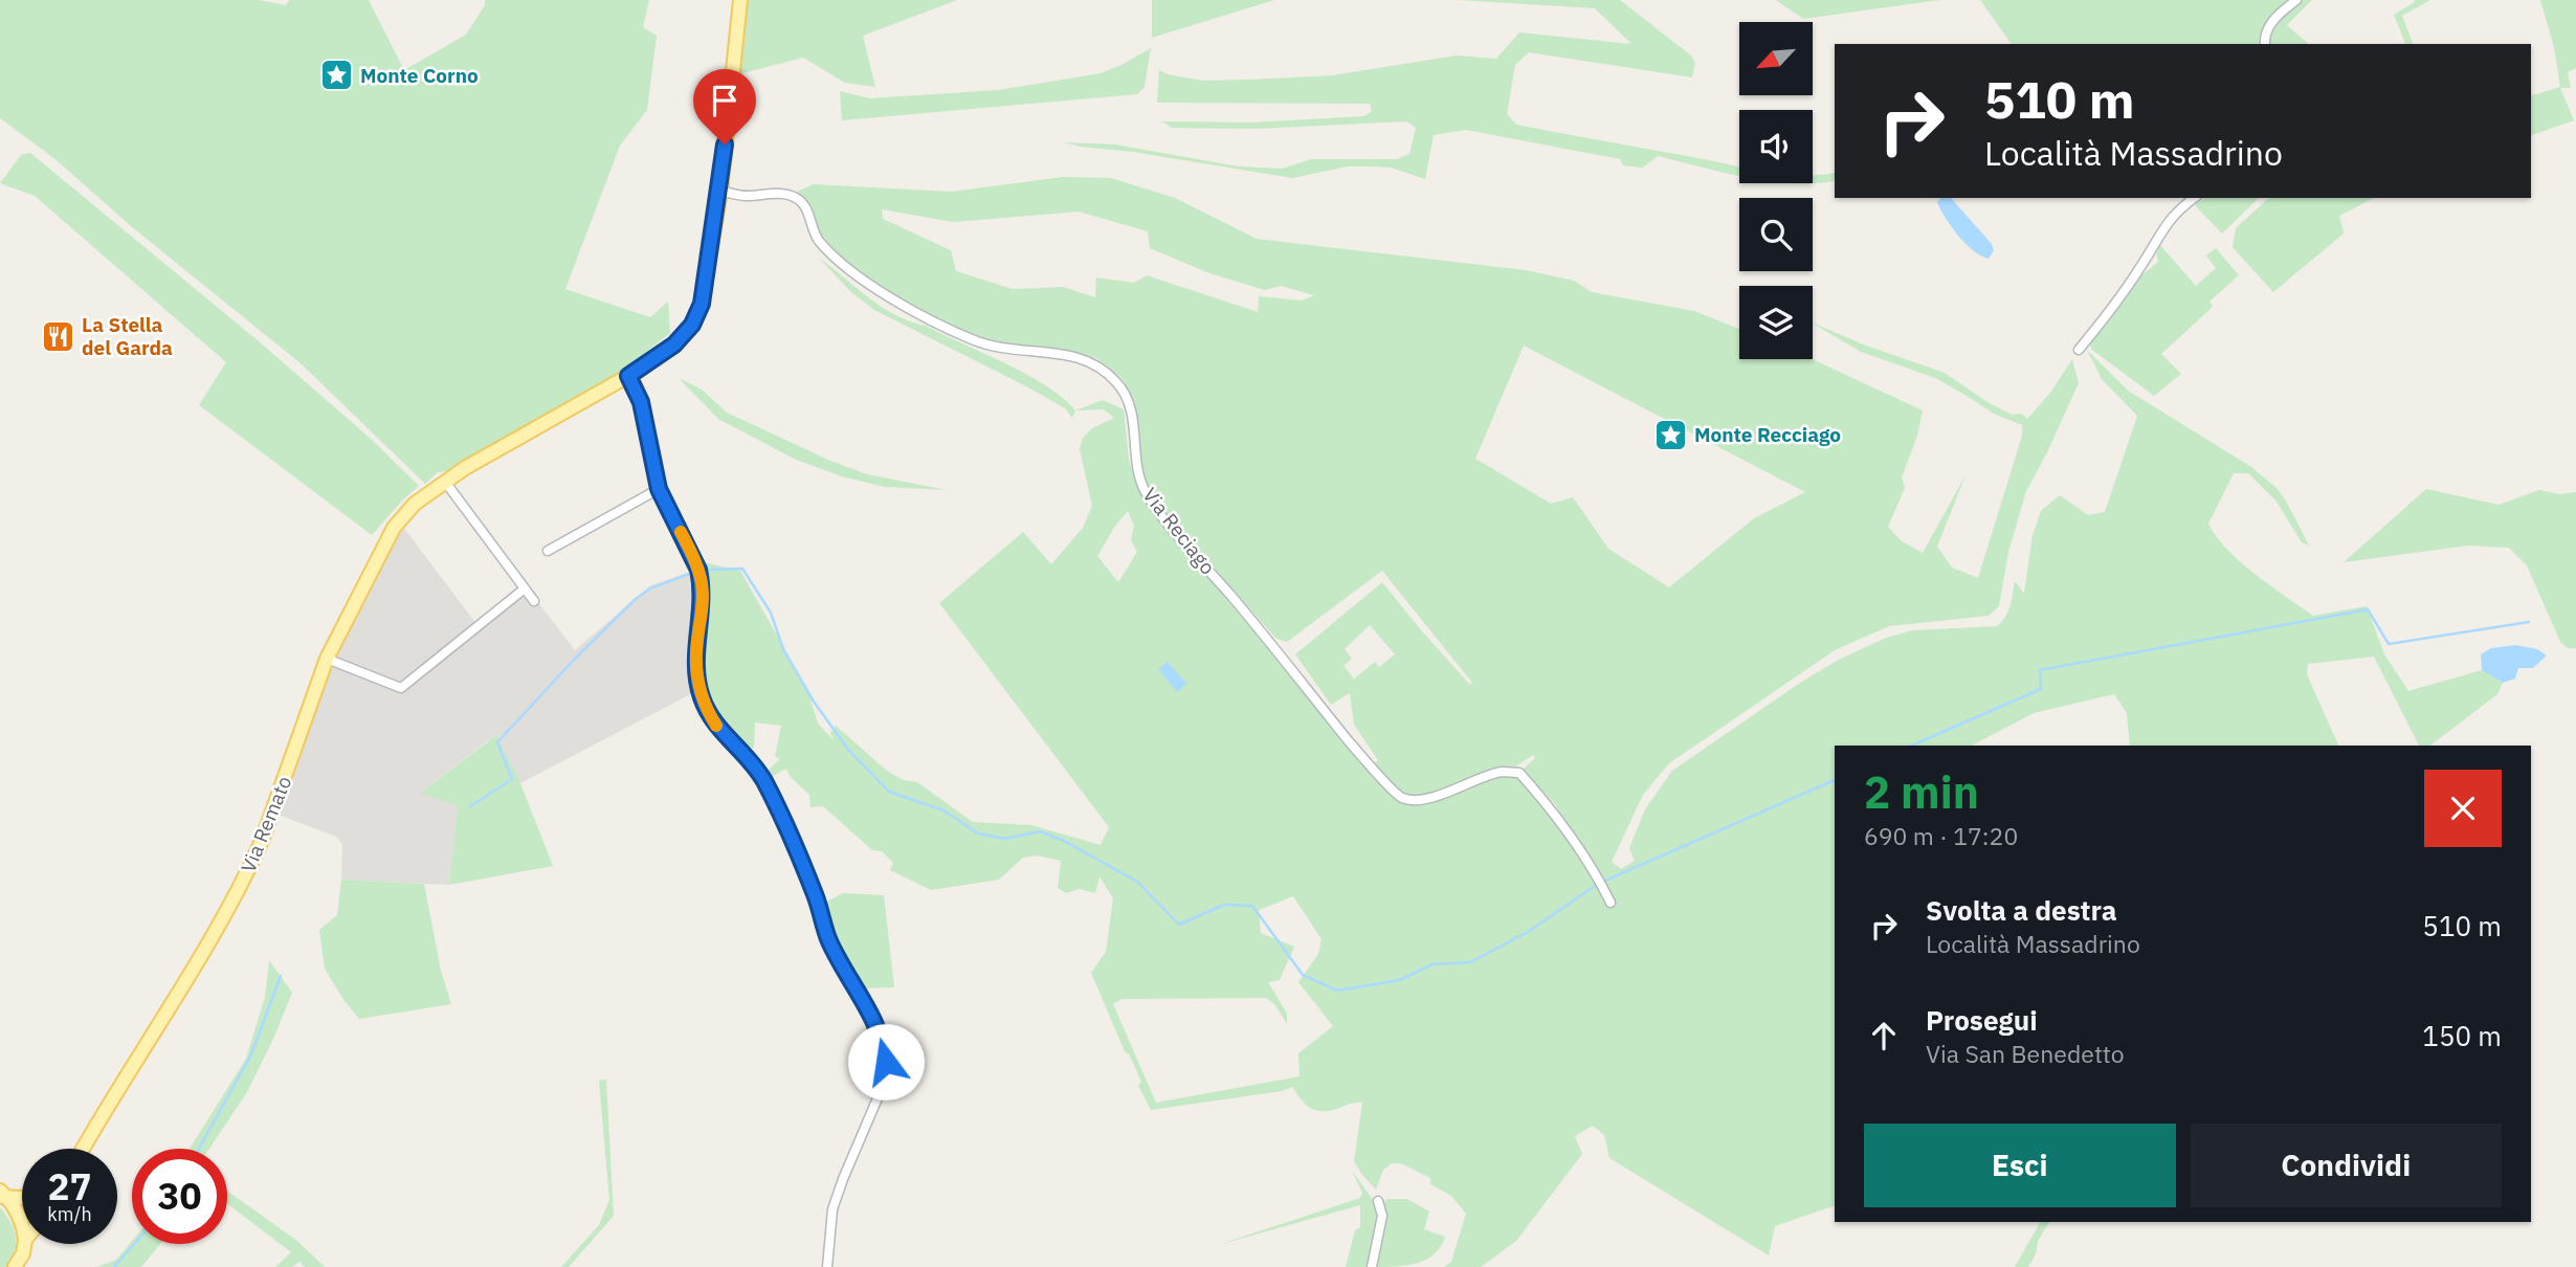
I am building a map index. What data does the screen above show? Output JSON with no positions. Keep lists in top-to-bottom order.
{
  "streets": {
    "main road": ["Via Remato"],
    "street": ["Via Reciago"]
  },
  "crossings": [
    ["Via Reciago", "Via Remato"]
  ],
  "places": {
    "place": ["Monte Corno", "Monte Recciago"],
    "restaurant": ["La Stella del Garda"]
  },
  "north": "bottom left",
  "page": {
    "turn": ["510 m", "Località Massadrino"],
    "heading": ["2 min", "690 m · 17:20"],
    "list": [
      {
        "name": "Svolta a destra",
        "note": "Località Massadrino",
        "value": "510 m"
      },
      {
        "name": "Prosegui",
        "note": "Via San Benedetto",
        "value": "150 m"
      }
    ],
    "buttons": ["Esci", "Condividi"],
    "speed": "27 km/h",
    "limit": "30"
  }
}
